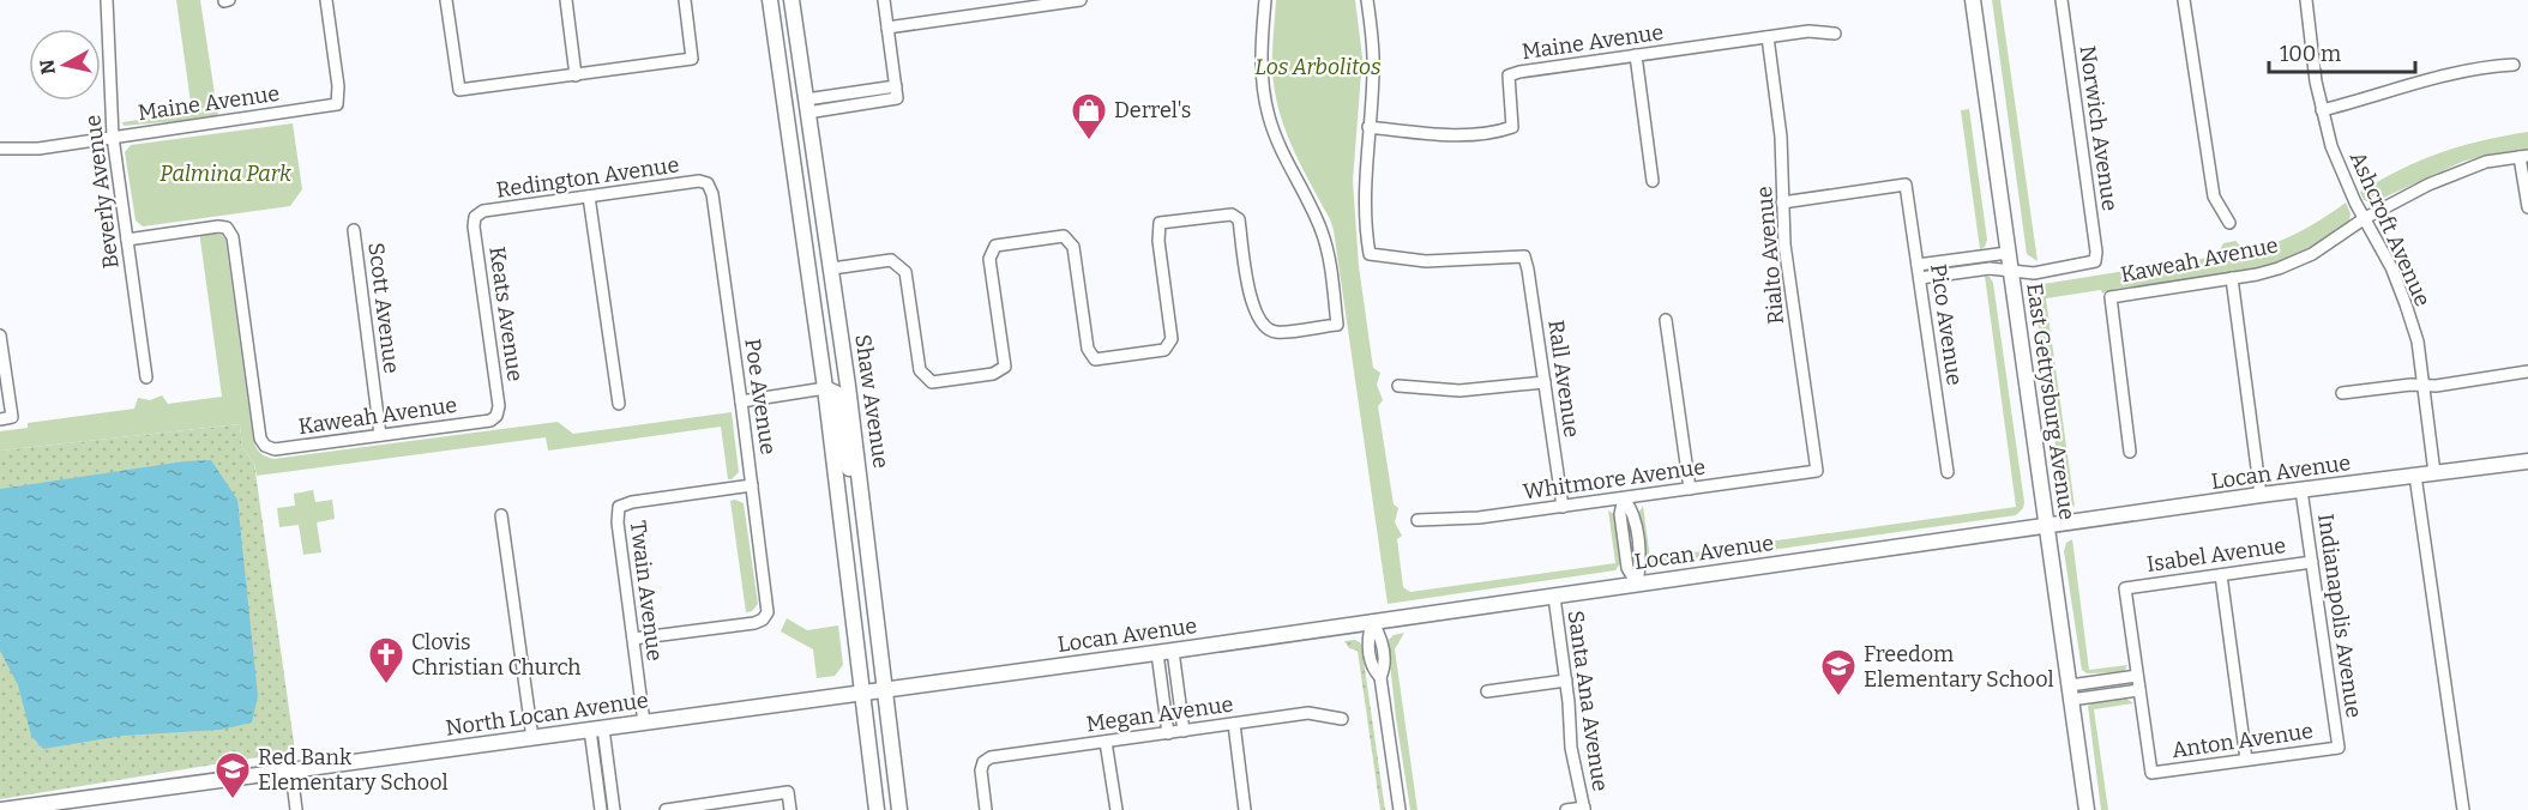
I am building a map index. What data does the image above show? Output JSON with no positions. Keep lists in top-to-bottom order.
{
  "streets": {
    "street": [
      "Maine Avenue",
      "Norwich Avenue",
      "Redington Avenue",
      "Beverly Avenue",
      "Ashcroft Avenue",
      "Rialto Avenue",
      "Kaweah Avenue",
      "Scott Avenue",
      "Keats Avenue",
      "Pico Avenue",
      "Rall Avenue",
      "Poe Avenue",
      "Shaw Avenue",
      "East Gettysburg Avenue",
      "Locan Avenue",
      "Whitmore Avenue",
      "Isabel Avenue",
      "Twain Avenue",
      "Indianapolis Avenue",
      "Santa Ana Avenue",
      "North Locan Avenue",
      "Megan Avenue",
      "Anton Avenue"
    ]
  },
  "crossings": [
    ["Maine Avenue", "Beverly Avenue"],
    ["Maine Avenue", "Rialto Avenue"],
    ["Maine Avenue", "Rall Avenue"],
    ["Norwich Avenue", "Kaweah Avenue"],
    ["Redington Avenue", "Keats Avenue"],
    ["Redington Avenue", "Poe Avenue"],
    ["Beverly Avenue", "Kaweah Avenue"],
    ["Ashcroft Avenue", "Kaweah Avenue"],
    ["Ashcroft Avenue", "Locan Avenue"],
    ["Rialto Avenue", "Pico Avenue"],
    ["Rialto Avenue", "Whitmore Avenue"],
    ["Kaweah Avenue", "Scott Avenue"],
    ["Kaweah Avenue", "Keats Avenue"],
    ["Kaweah Avenue", "Pico Avenue"],
    ["Kaweah Avenue", "East Gettysburg Avenue"],
    ["Rall Avenue", "Whitmore Avenue"],
    ["Poe Avenue", "Twain Avenue"],
    ["Shaw Avenue", "Locan Avenue"],
    ["Shaw Avenue", "North Locan Avenue"],
    ["East Gettysburg Avenue", "Locan Avenue"],
    ["Locan Avenue", "Indianapolis Avenue"],
    ["Locan Avenue", "Santa Ana Avenue"],
    ["Locan Avenue", "North Locan Avenue"],
    ["Isabel Avenue", "Indianapolis Avenue"],
    ["Twain Avenue", "North Locan Avenue"],
    ["Indianapolis Avenue", "Anton Avenue"]
  ],
  "parks": ["Los Arbolitos", "Palmina Park"],
  "places": {
    "shop": ["Derrel's"],
    "church": ["Clovis Christian Church"],
    "school or university": ["Freedom Elementary School", "Red Bank Elementary School"]
  },
  "scale_bar": "100 m",
  "north": "left"
}
